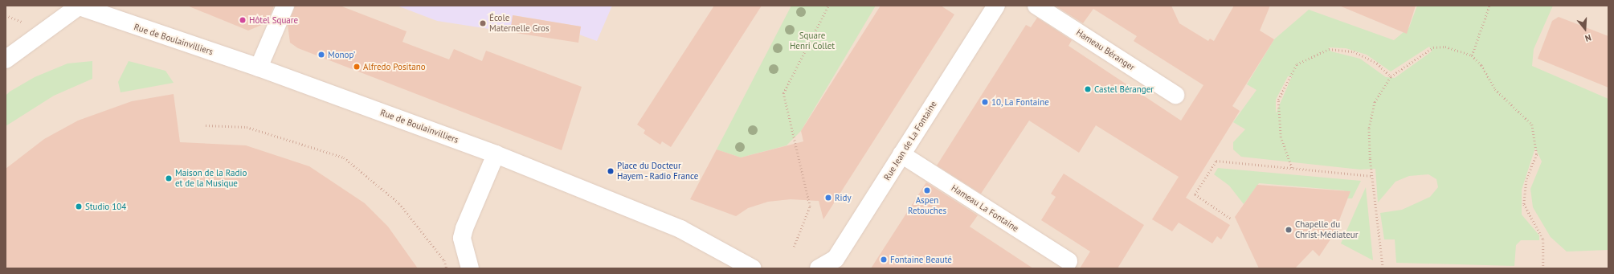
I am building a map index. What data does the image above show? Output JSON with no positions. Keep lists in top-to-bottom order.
{
  "streets": {
    "street": [
      "Rue de Boulainvilliers",
      "Hameau Béranger",
      "Rue Jean de La Fontaine",
      "Hameau La Fontaine"
    ]
  },
  "crossings": [
    ["Rue Jean de La Fontaine", "Hameau La Fontaine"]
  ],
  "parks": ["Square Henri Collet"],
  "places": [
    "Hôtel Square",
    "École Maternelle Gros",
    "Monop’",
    "Alfredo Positano",
    "Castel Béranger",
    "10, La Fontaine",
    "Place du Docteur Hayem - Radio France",
    "Maison de la Radio et de la Musique",
    "Aspen Retouches",
    "Ridy",
    "Studio 104",
    "Chapelle du Christ-Médiateur",
    "Fontaine Beauté"
  ],
  "north": "bottom"
}
